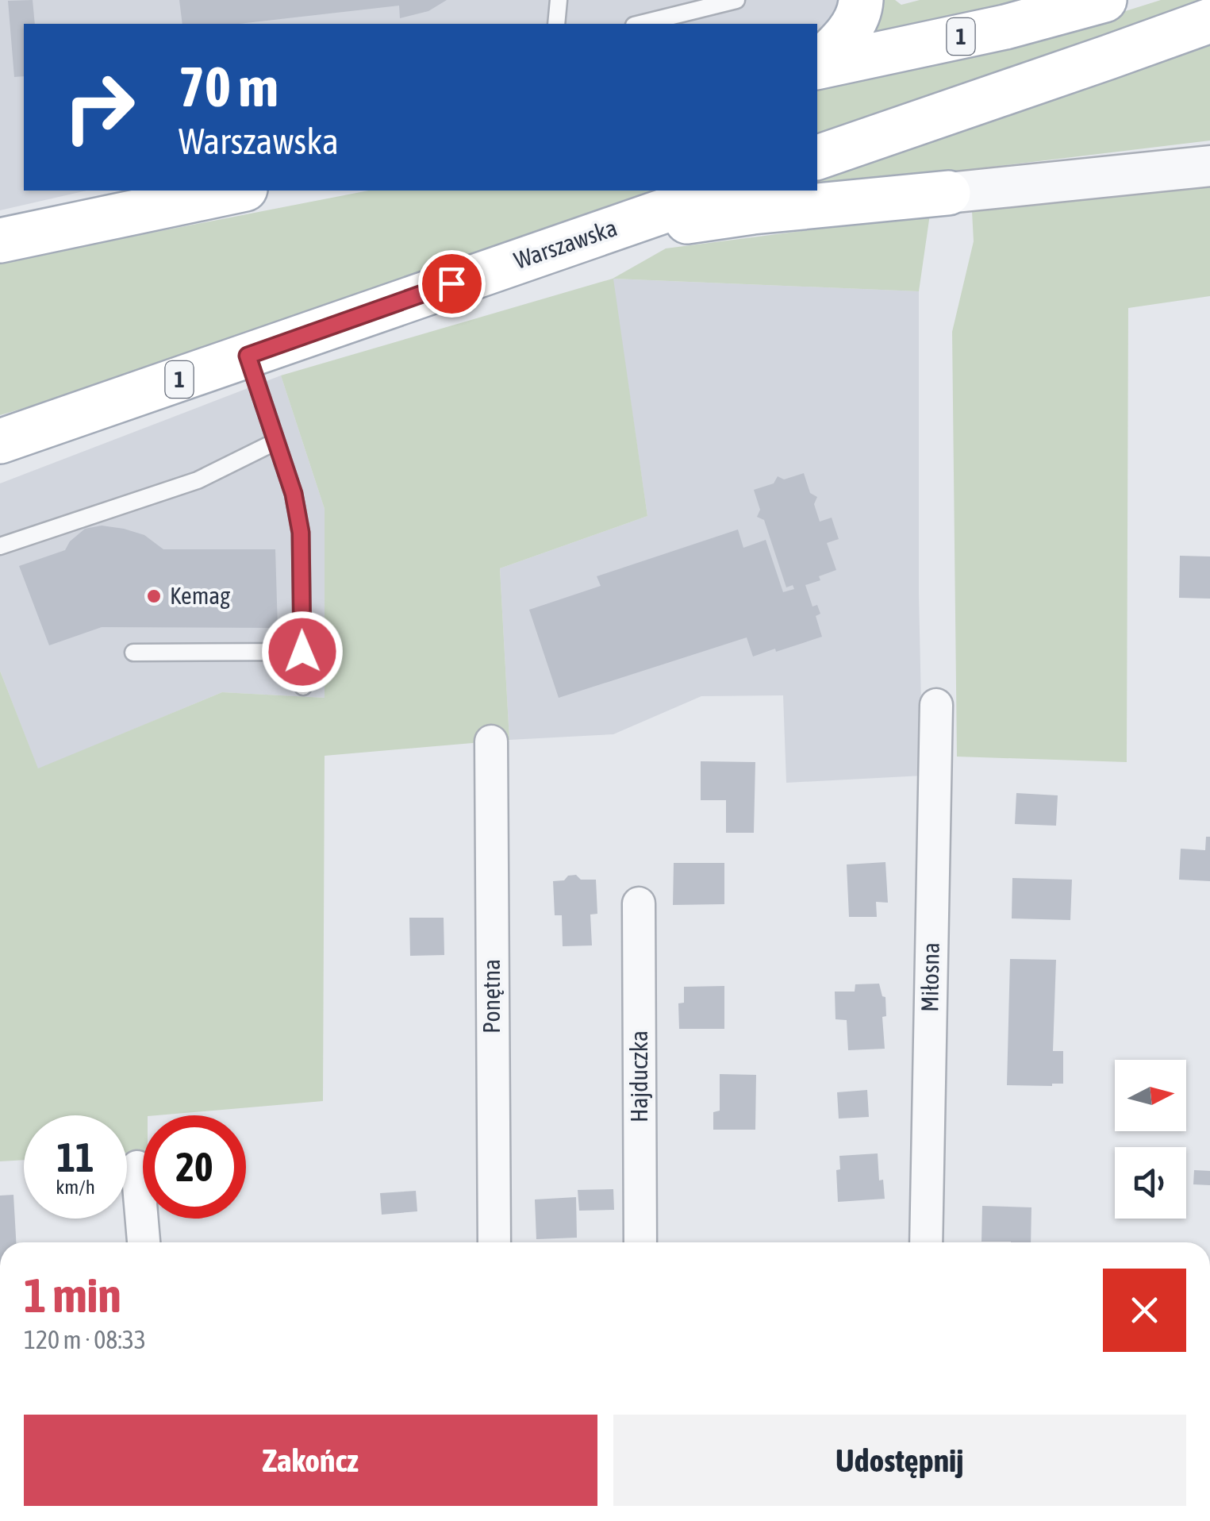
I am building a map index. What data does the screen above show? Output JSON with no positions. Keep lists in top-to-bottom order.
{
  "streets": {
    "main road": ["1", "Warszawska"],
    "street": ["Miłosna", "Ponętna", "Hajduczka"]
  },
  "places": ["Kemag"],
  "north": "right",
  "page": {
    "turn": ["70 m", "Warszawska"],
    "speed": "11 km/h",
    "limit": "20",
    "heading": ["1 min", "120 m · 08:33"],
    "buttons": ["Zakończ", "Udostępnij"]
  }
}
